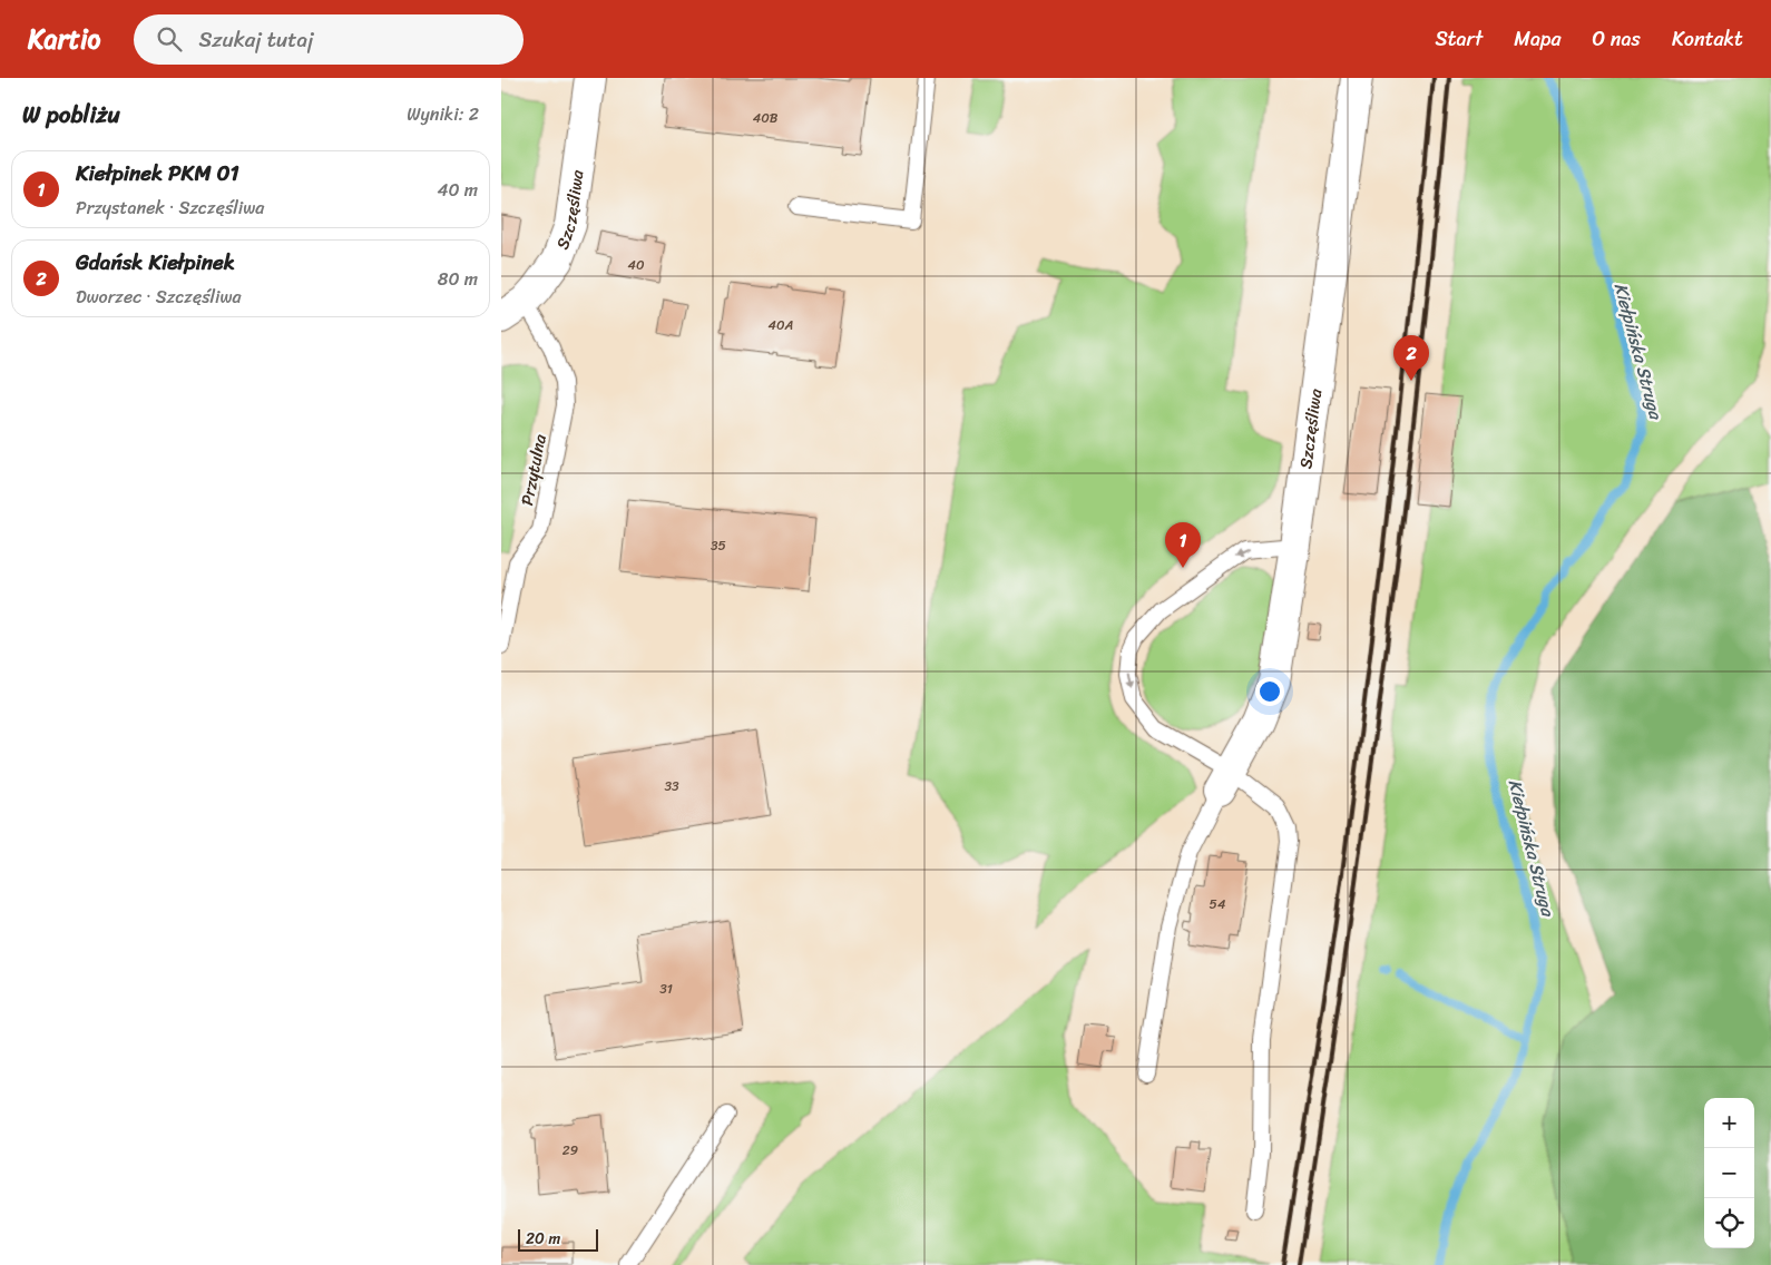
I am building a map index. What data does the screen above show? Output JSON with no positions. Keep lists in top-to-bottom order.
{
  "streets": {
    "street": ["Szczęśliwa"],
    "lane": ["Przytulna"]
  },
  "crossings": [
    ["Szczęśliwa", "Przytulna"]
  ],
  "water": ["Kiełpińska Struga"],
  "house_numbers": [
    "40B",
    "40",
    "40A",
    "35",
    "33",
    "54",
    "31",
    "29"
  ],
  "scale_bar": "20 m",
  "page": {
    "header": "Kartio",
    "search": "Szukaj tutaj",
    "nav": [
      "Start",
      "Mapa",
      "O nas",
      "Kontakt"
    ],
    "heading": ["W pobliżu", "Wyniki: 2"],
    "list": [
      {
        "mark": "1",
        "name": "Kiełpinek PKM 01",
        "note": "Przystanek · Szczęśliwa",
        "value": "40 m"
      },
      {
        "mark": "2",
        "name": "Gdańsk Kiełpinek",
        "note": "Dworzec · Szczęśliwa",
        "value": "80 m"
      }
    ],
    "pins": ["2", "1"],
    "map_buttons": ["+", "−"],
    "scale": "20 m"
  }
}
